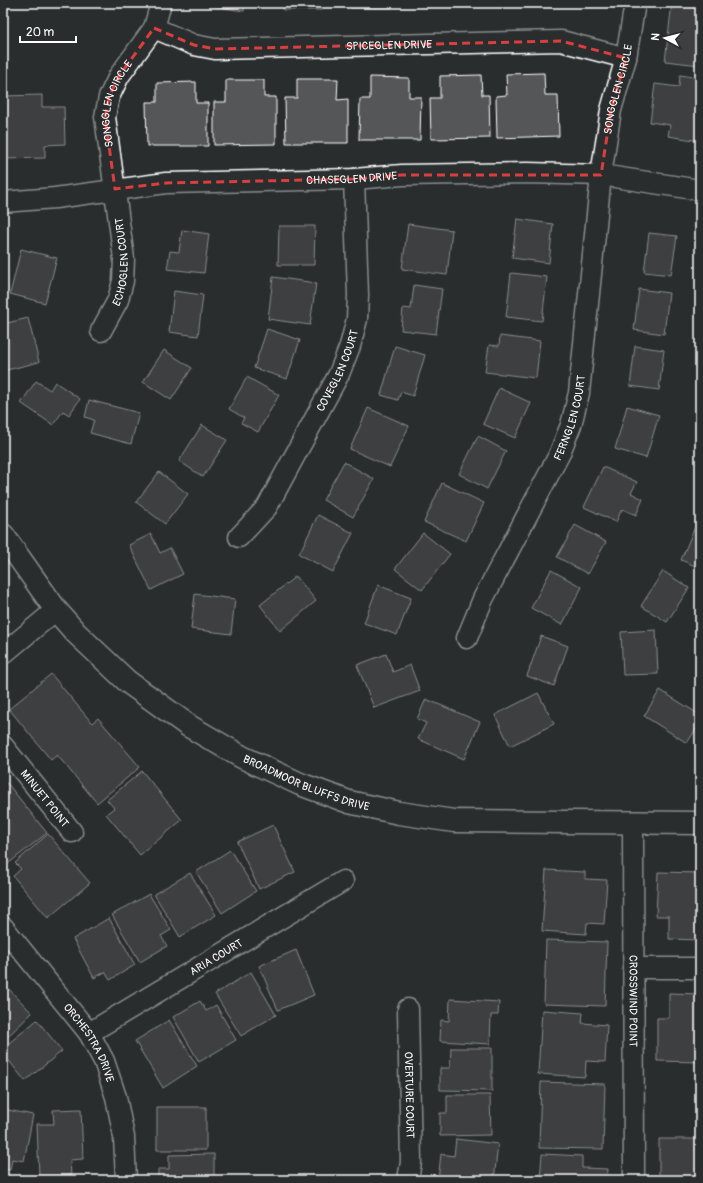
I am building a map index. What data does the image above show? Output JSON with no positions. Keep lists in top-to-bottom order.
{
  "streets": {
    "street": [
      "SPICEGLEN DRIVE",
      "SONGGLEN CIRCLE",
      "CHASEGLEN DRIVE",
      "ECHOGLEN COURT",
      "COVEGLEN COURT",
      "FERNGLEN COURT",
      "BROADMOOR BLUFFS DRIVE",
      "MINUET POINT",
      "ARIA COURT",
      "CROSSWIND POINT",
      "ORCHESTRA DRIVE",
      "OVERTURE COURT"
    ]
  },
  "crossings": [
    ["SPICEGLEN DRIVE", "SONGGLEN CIRCLE"],
    ["SONGGLEN CIRCLE", "CHASEGLEN DRIVE"],
    ["SONGGLEN CIRCLE", "ECHOGLEN COURT"],
    ["SONGGLEN CIRCLE", "FERNGLEN COURT"],
    ["CHASEGLEN DRIVE", "ECHOGLEN COURT"],
    ["CHASEGLEN DRIVE", "COVEGLEN COURT"],
    ["CHASEGLEN DRIVE", "FERNGLEN COURT"],
    ["BROADMOOR BLUFFS DRIVE", "CROSSWIND POINT"],
    ["ARIA COURT", "ORCHESTRA DRIVE"]
  ],
  "scale_bar": "20 m",
  "north": "left"
}
